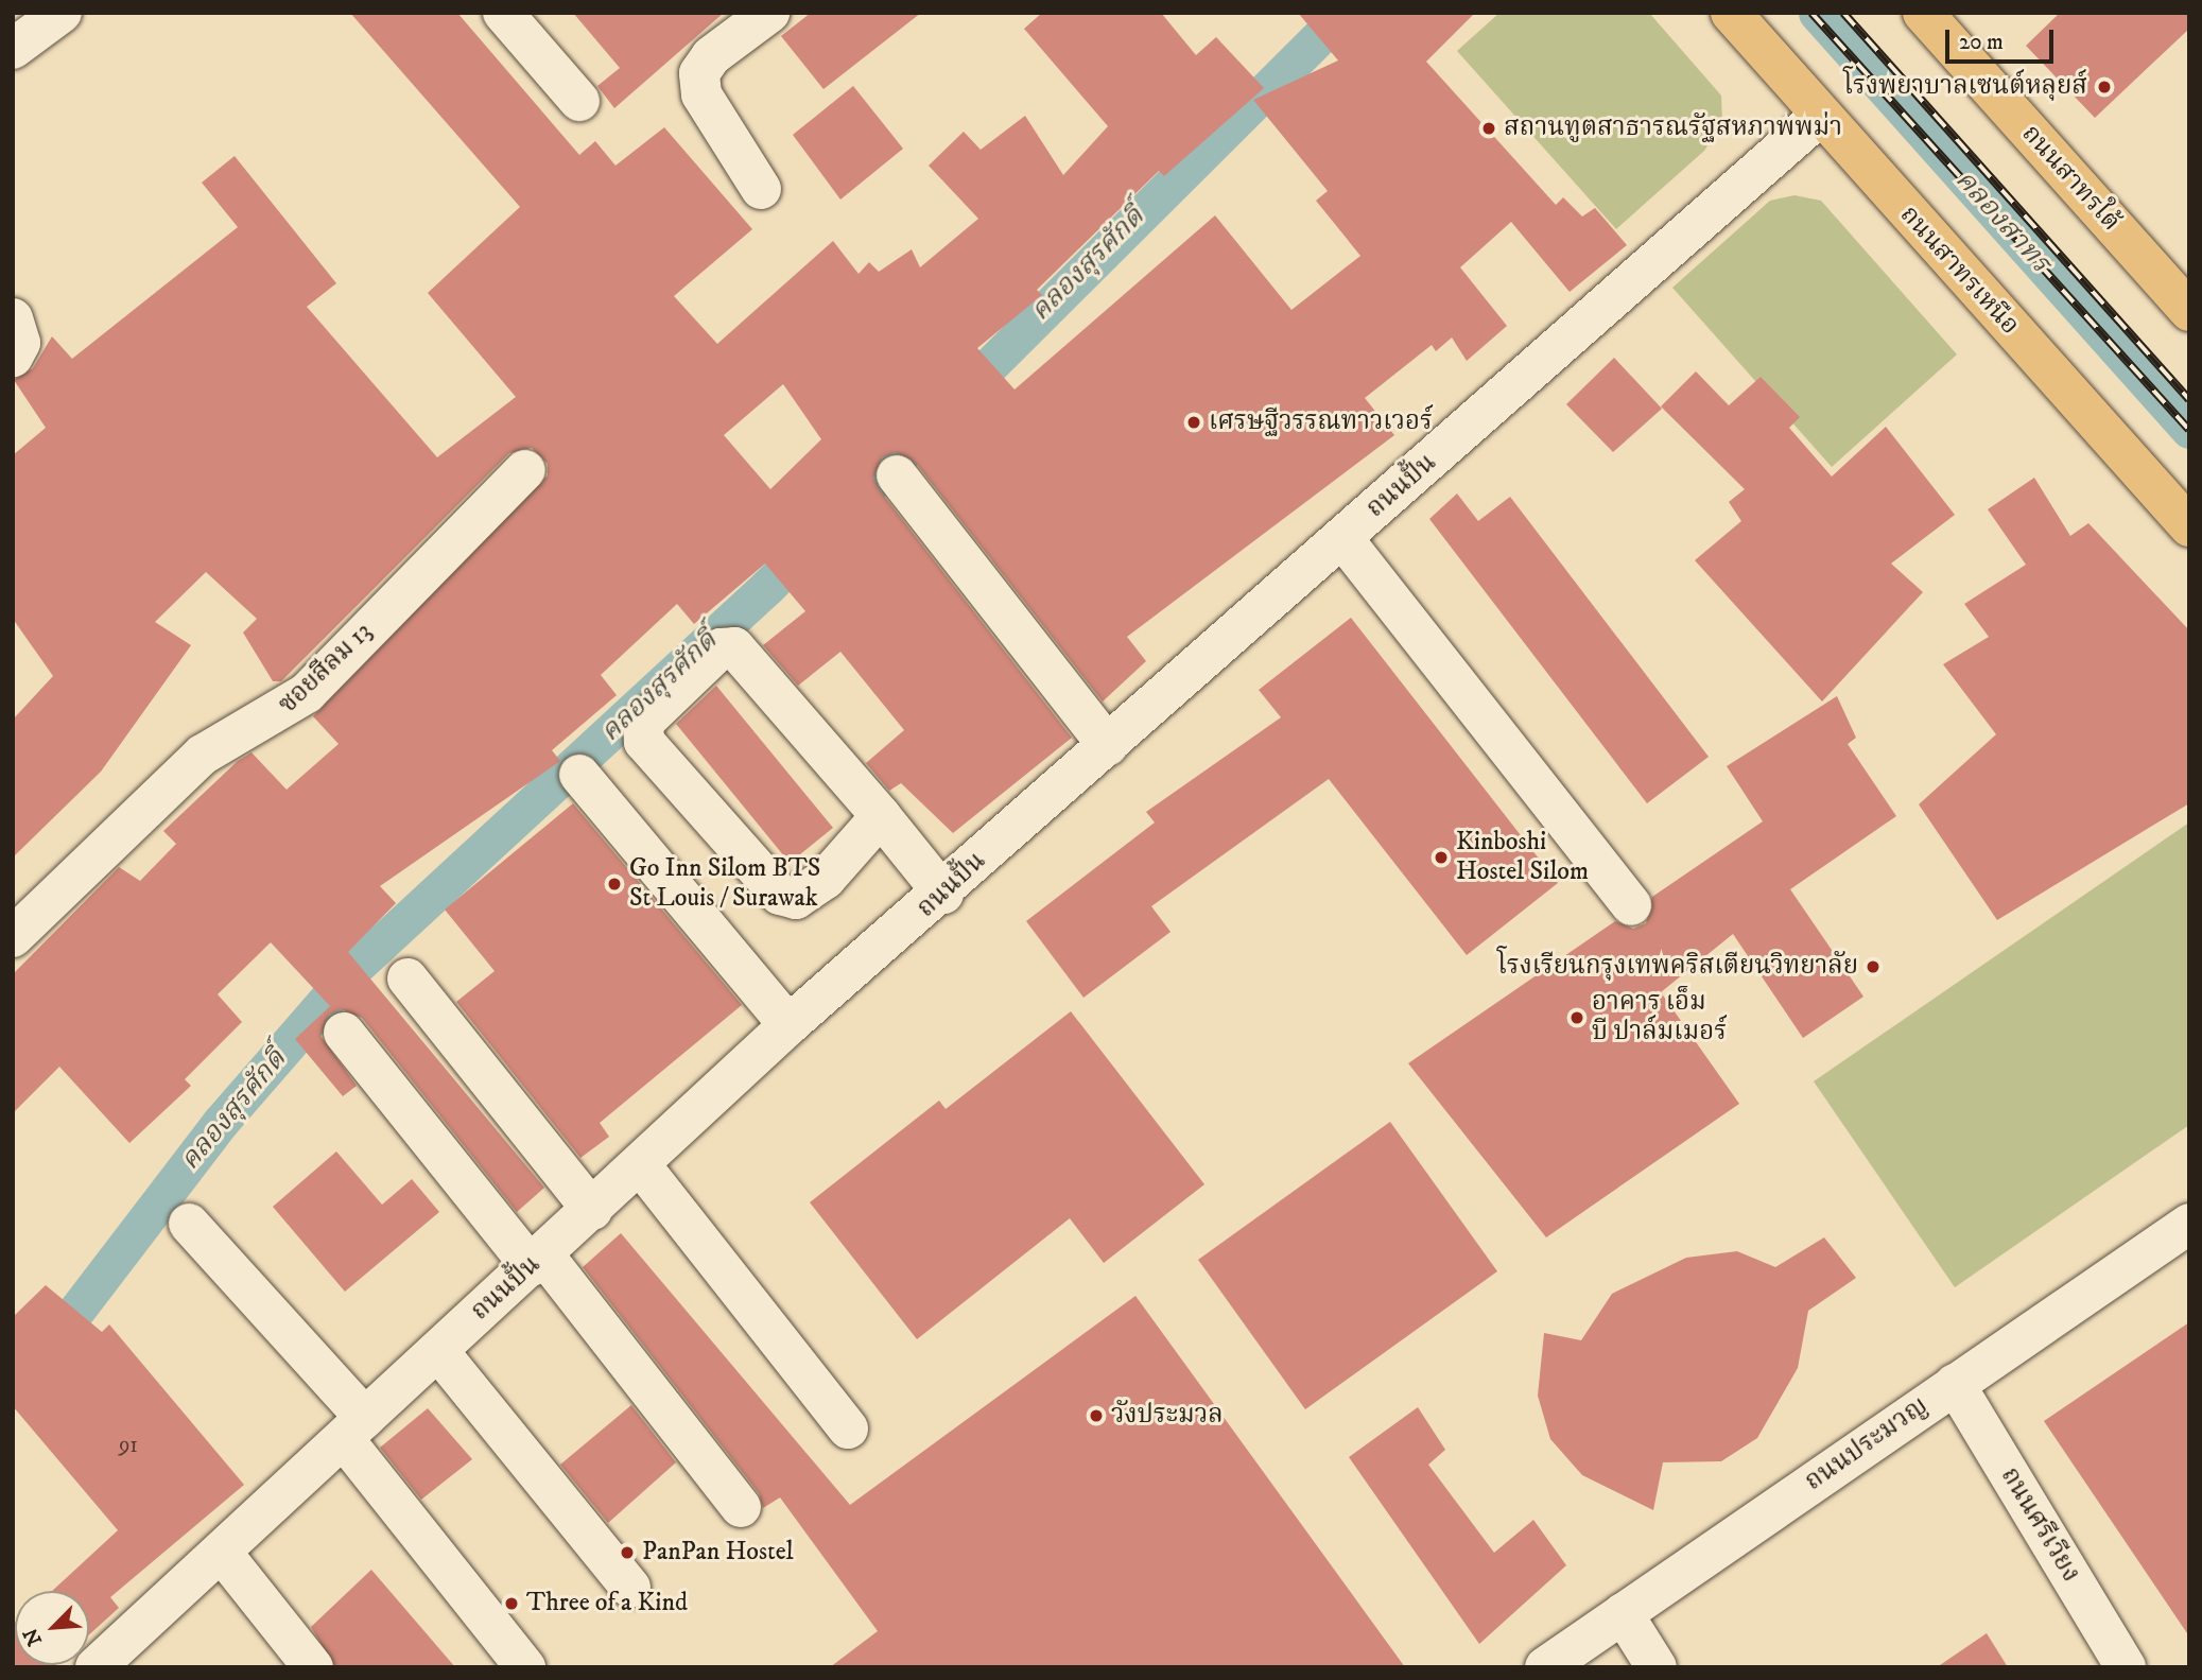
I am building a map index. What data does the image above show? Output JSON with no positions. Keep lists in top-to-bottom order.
{
  "streets": {
    "main road": ["ถนนสาทรใต้", "ถนนสาทรเหนือ"],
    "street": [
      "ถนนปั้น",
      "ซอยสีลม 13",
      "ถนนประมวญ",
      "ถนนศรีเวียง"
    ]
  },
  "crossings": [
    ["ถนนสาทรเหนือ", "ถนนปั้น"],
    ["ถนนประมวญ", "ถนนศรีเวียง"]
  ],
  "water": ["คลองสาทร", "คลองสุรศักดิ์"],
  "places": [
    "โรงพยาบาลเซนต์หลุยส์",
    "สถานทูตสาธารณรัฐสหภาพพม่า",
    "เศรษฐีวรรณทาวเวอร์",
    "Kinboshi Hostel Silom",
    "Go Inn Silom BTS St Louis / Surawak",
    "โรงเรียนกรุงเทพคริสเตียนวิทยาลัย",
    "อาคาร เอ็ม บี ปาล์มเมอร์",
    "วังประมวล",
    "PanPan Hostel",
    "Three of a Kind"
  ],
  "house_numbers": ["91"],
  "scale_bar": "20 m",
  "north": "bottom left"
}
